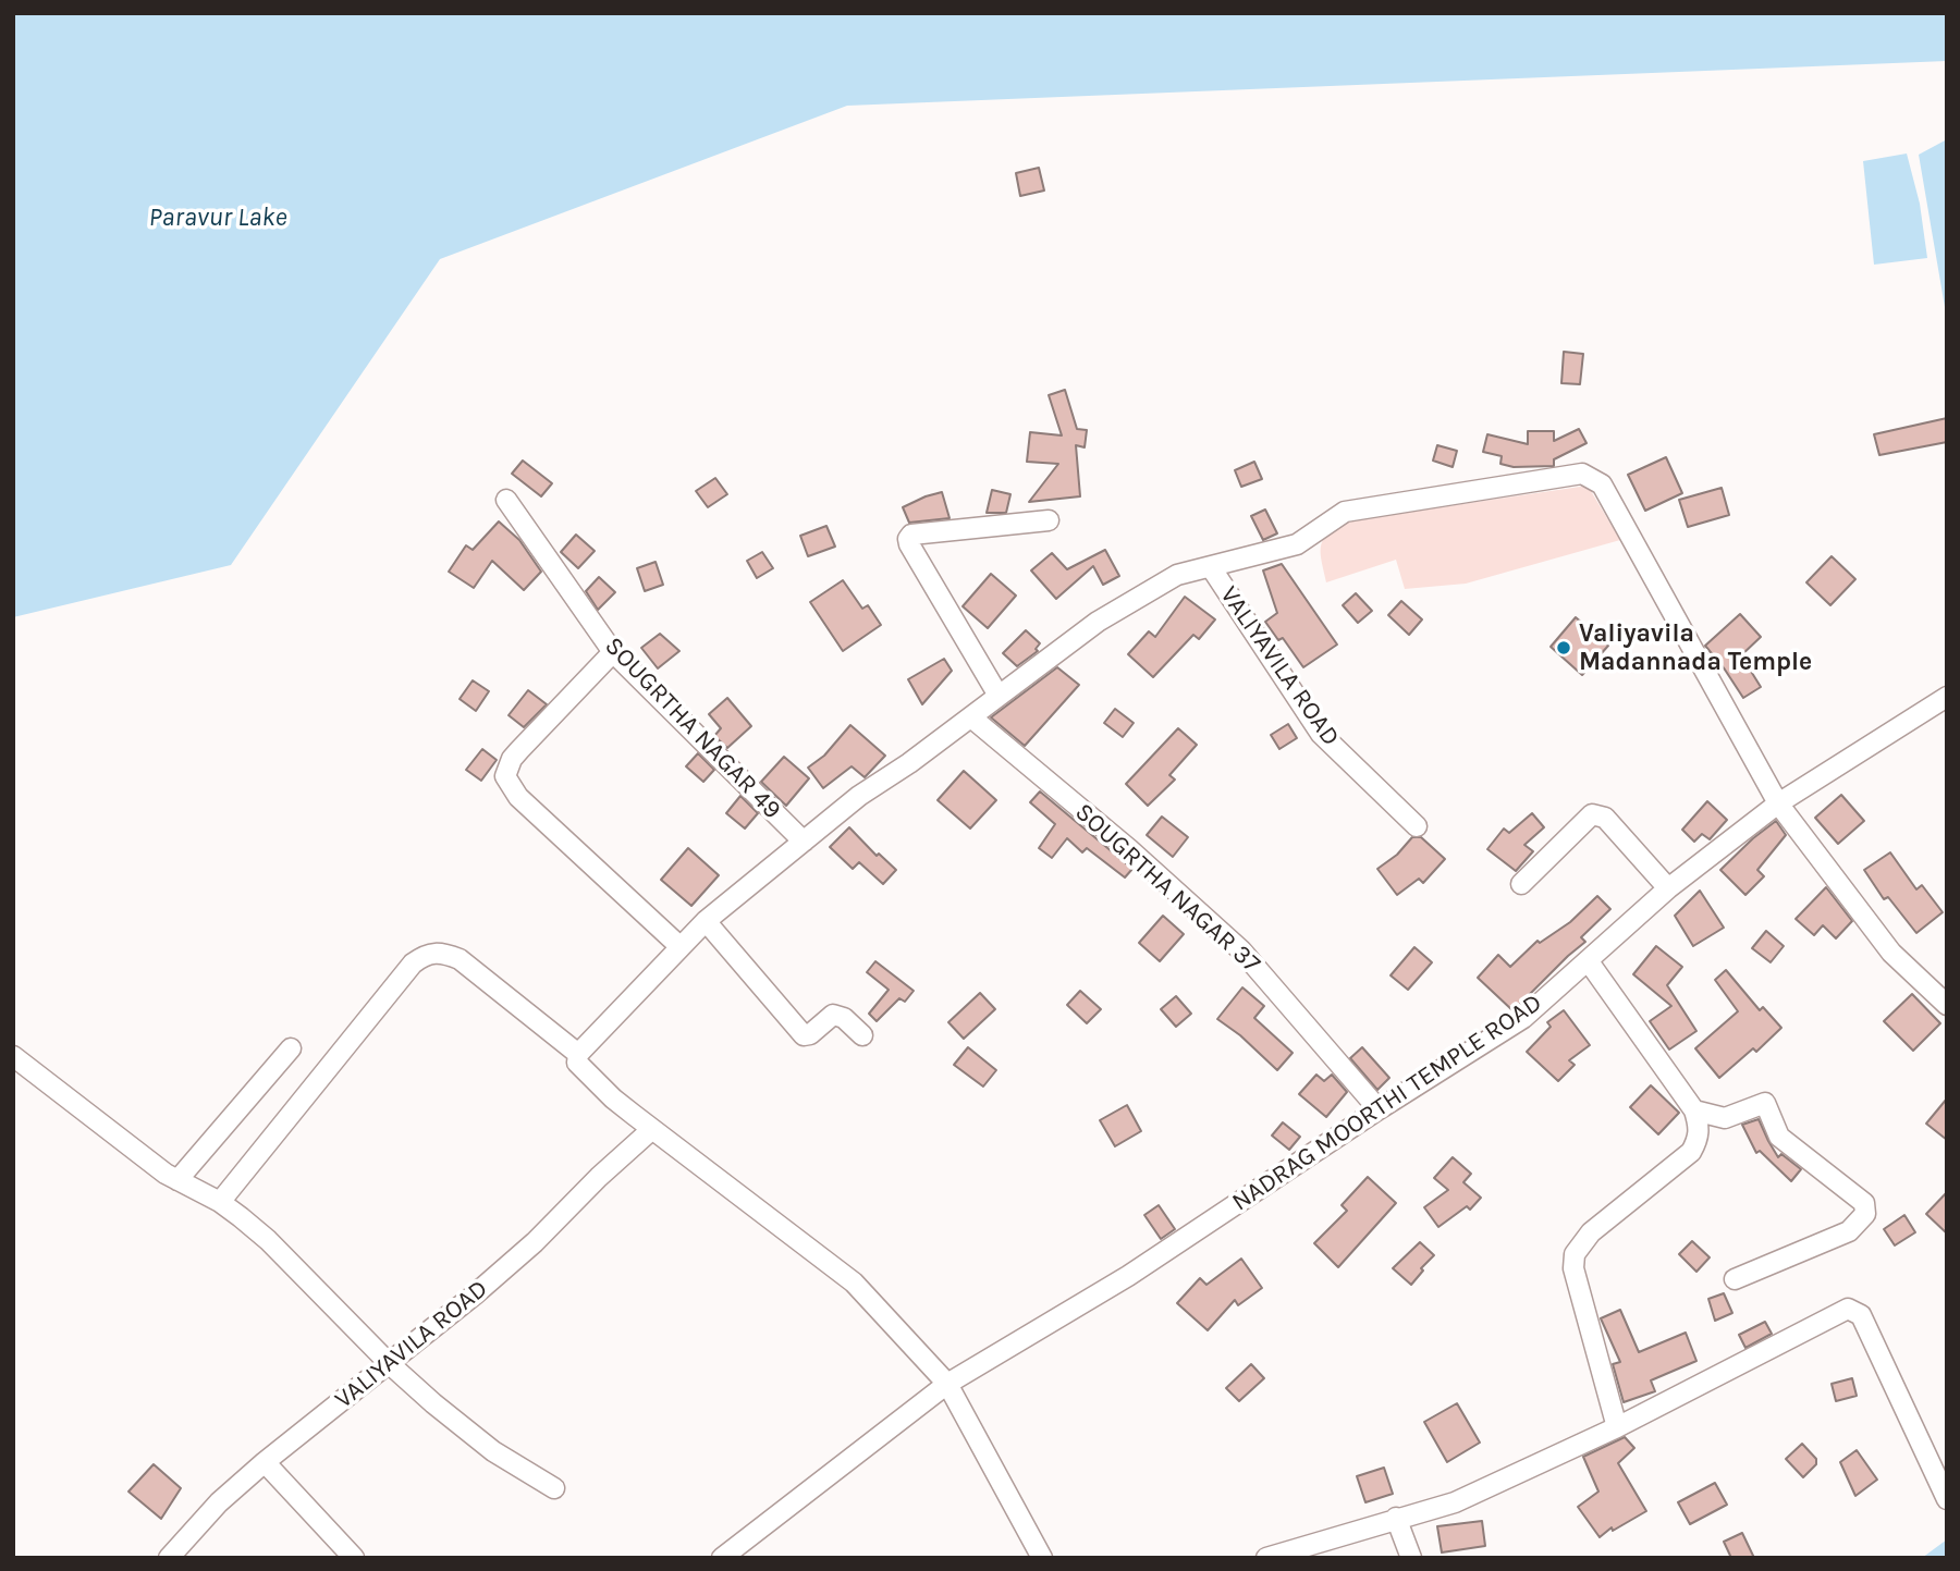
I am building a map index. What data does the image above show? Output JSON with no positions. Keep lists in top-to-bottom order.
{
  "streets": {
    "street": [
      "VALIYAVILA ROAD",
      "SOUGRTHA NAGAR 49",
      "SOUGRTHA NAGAR 37",
      "NADRAG MOORTHI TEMPLE ROAD"
    ]
  },
  "crossings": [
    ["SOUGRTHA NAGAR 37", "NADRAG MOORTHI TEMPLE ROAD"]
  ],
  "water": ["Paravur Lake"],
  "places": ["Valiyavila Madannada Temple"]
}
